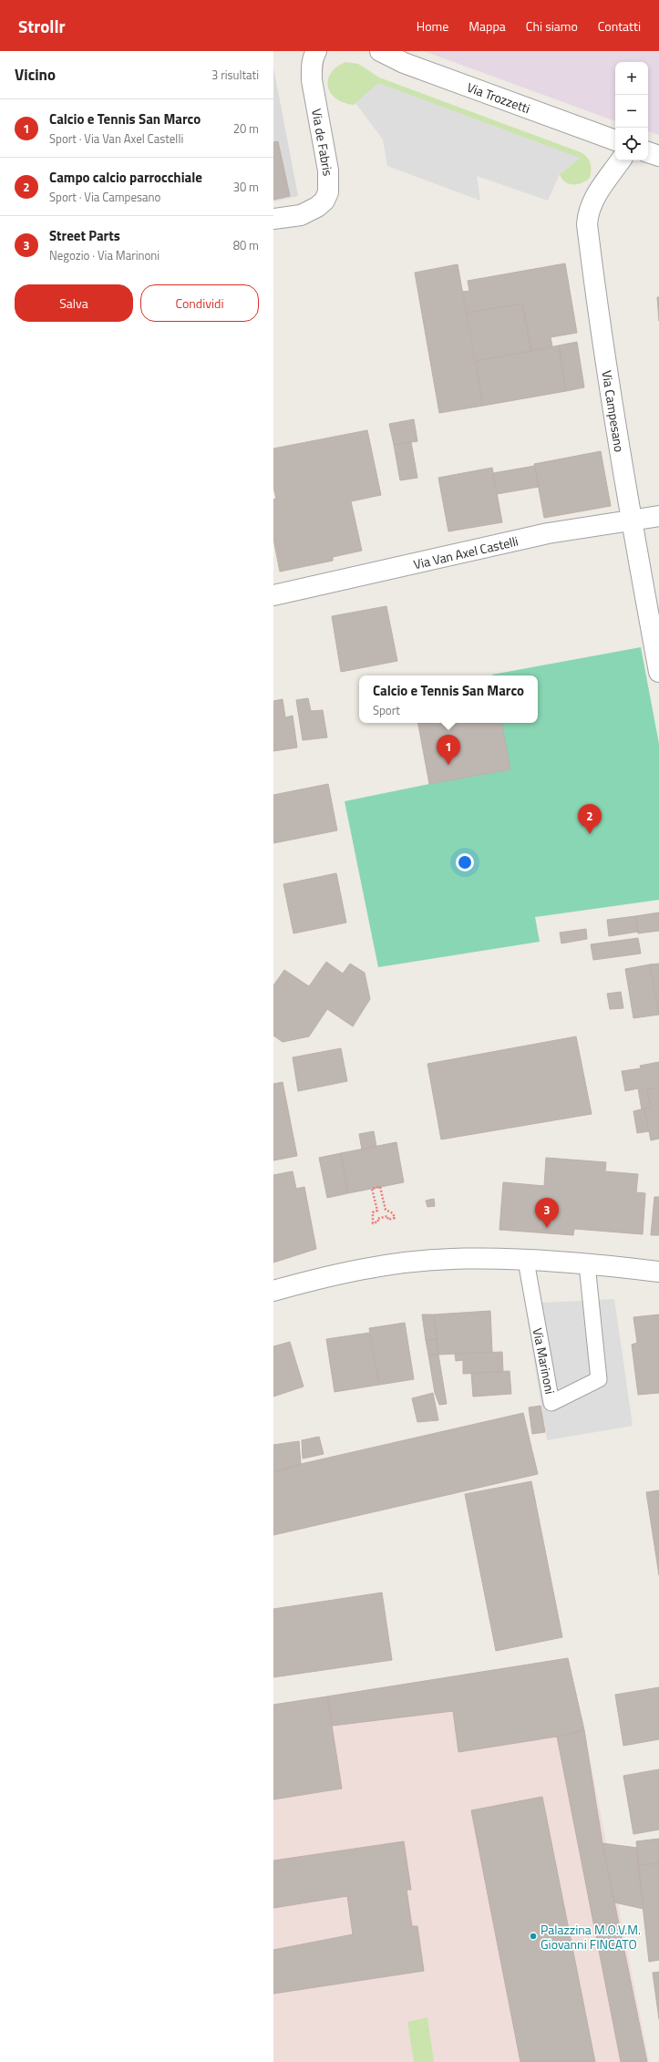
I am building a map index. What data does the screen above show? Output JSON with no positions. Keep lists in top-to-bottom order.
{
  "streets": {
    "street": [
      "Via Trozzetti",
      "Via de Fabris",
      "Via Campesano",
      "Via Van Axel Castelli"
    ],
    "lane": ["Via Marinoni"]
  },
  "crossings": [
    ["Via Campesano", "Via Van Axel Castelli"]
  ],
  "places": ["Palazzina M.O.V.M. Giovanni FINCATO"],
  "page": {
    "header": "Strollr",
    "nav": [
      "Home",
      "Mappa",
      "Chi siamo",
      "Contatti"
    ],
    "heading": ["Vicino", "3 risultati"],
    "map_buttons": ["+", "−"],
    "list": [
      {
        "mark": "1",
        "name": "Calcio e Tennis San Marco",
        "note": "Sport · Via Van Axel Castelli",
        "value": "20 m"
      },
      {
        "mark": "2",
        "name": "Campo calcio parrocchiale",
        "note": "Sport · Via Campesano",
        "value": "30 m"
      },
      {
        "mark": "3",
        "name": "Street Parts",
        "note": "Negozio · Via Marinoni",
        "value": "80 m"
      }
    ],
    "buttons": ["Salva", "Condividi"],
    "popup": ["Calcio e Tennis San Marco", "Sport"],
    "pins": ["1", "2", "3"]
  }
}
